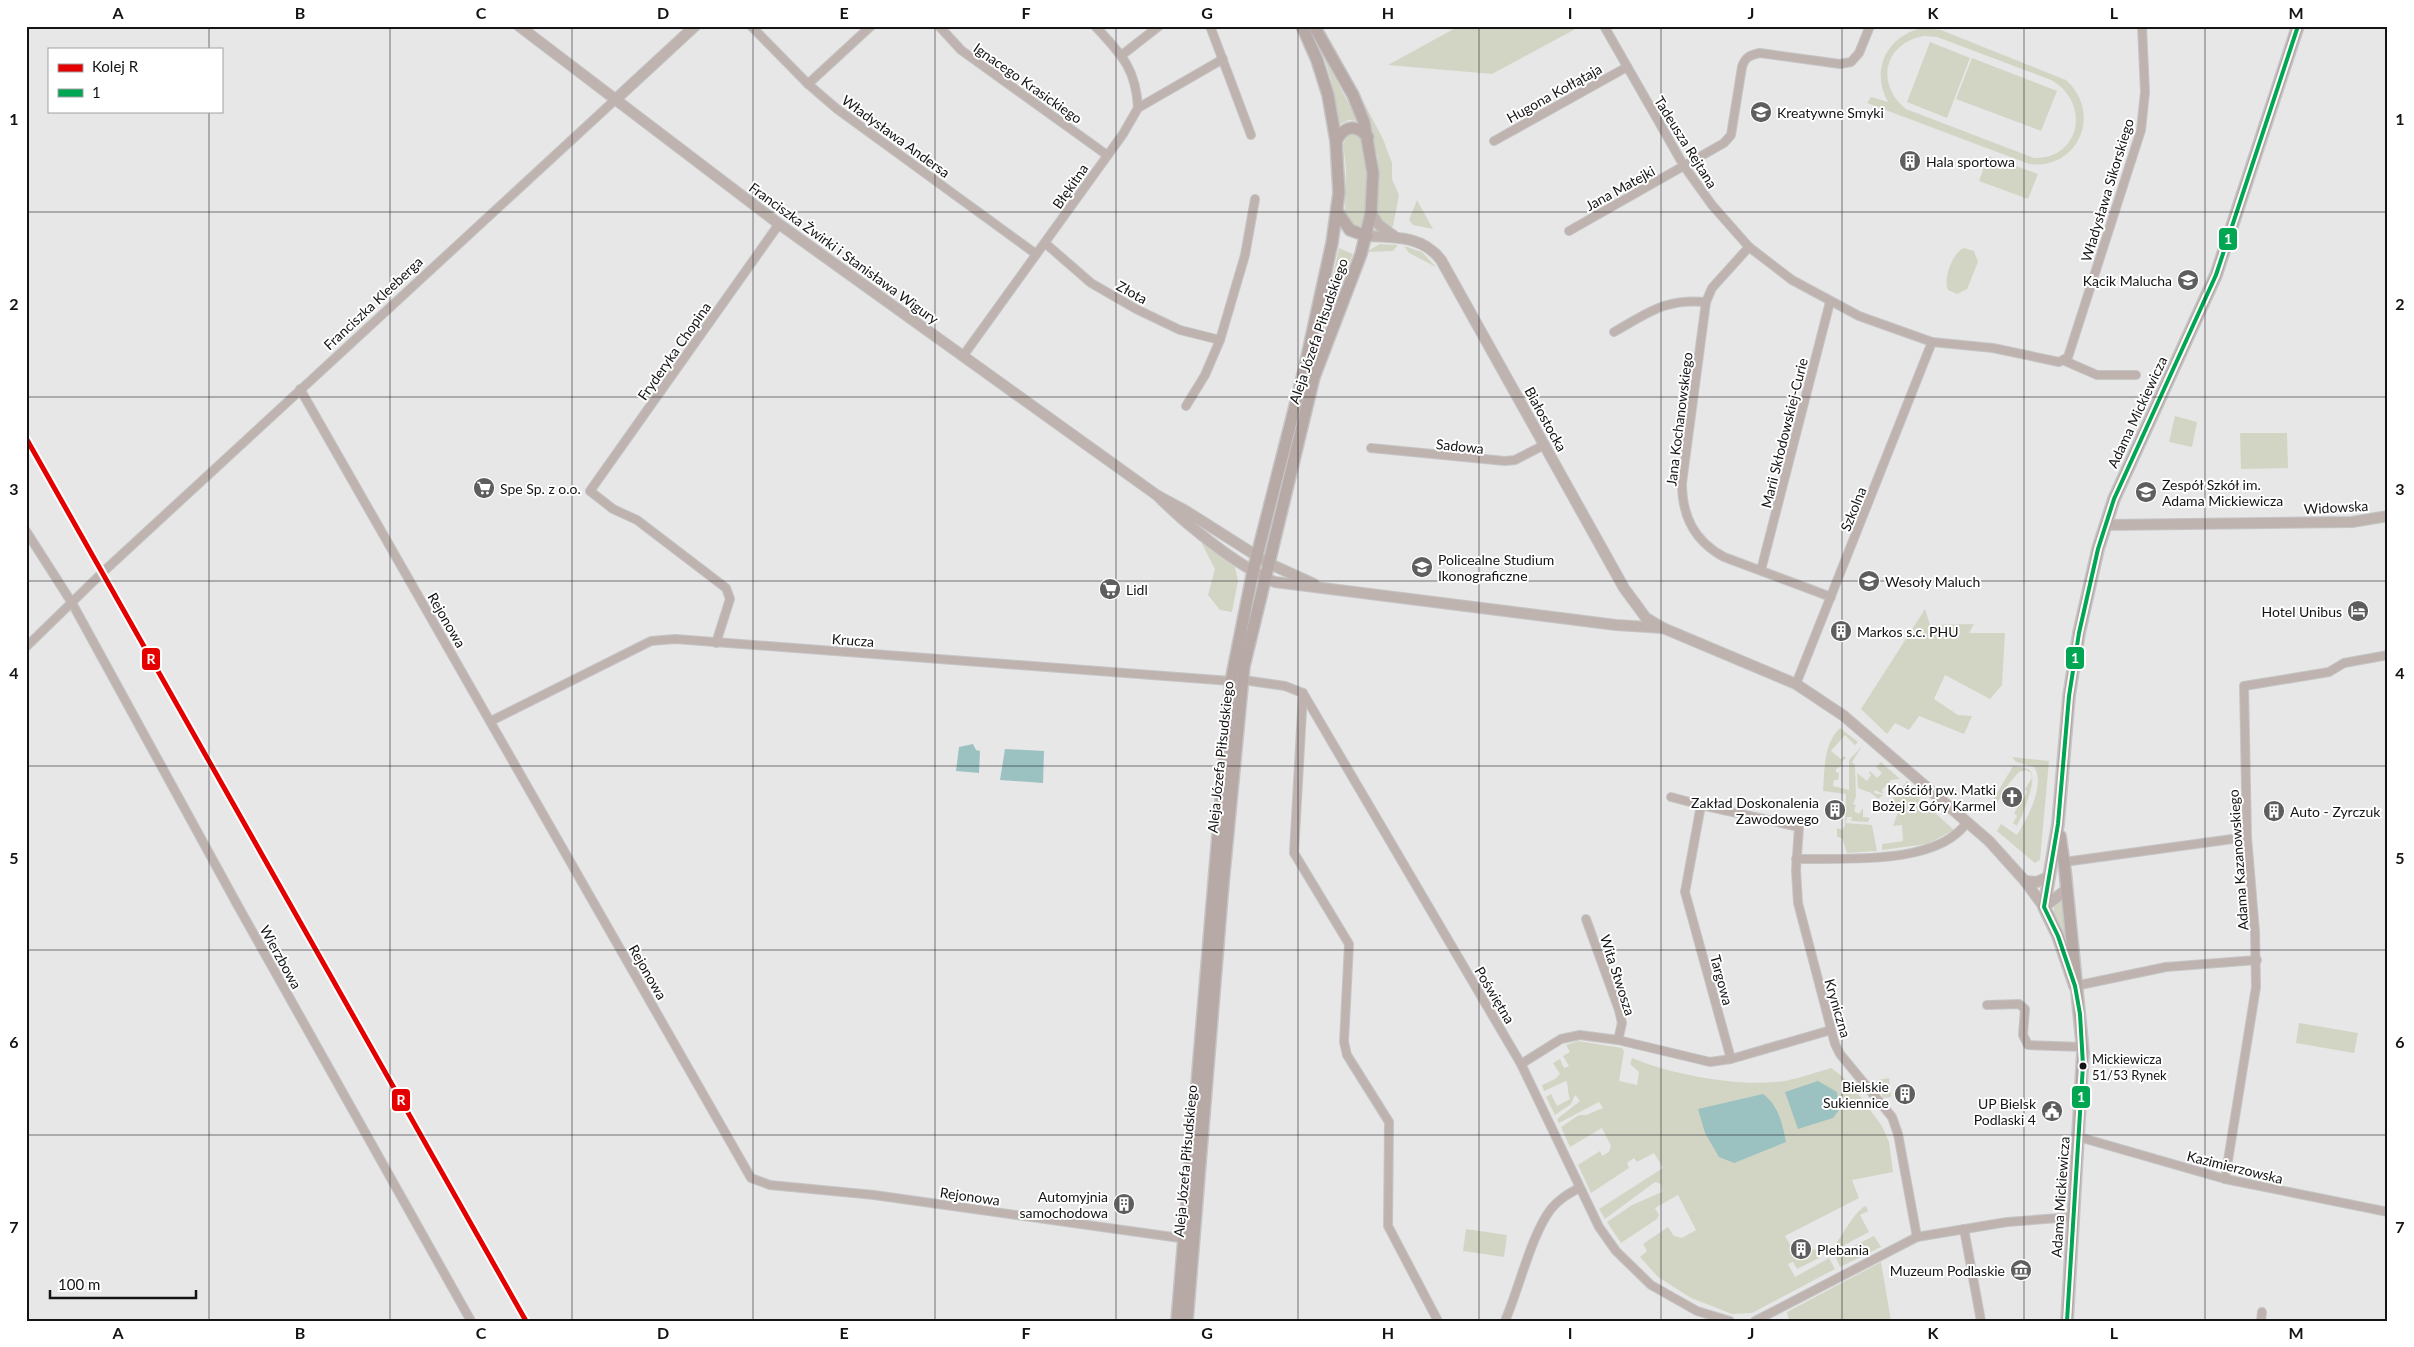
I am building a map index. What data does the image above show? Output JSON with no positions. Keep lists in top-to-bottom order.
{
  "streets": {
    "main road": ["Aleja Józefa Piłsudskiego", "Adama Mickiewicza"],
    "street": [
      "Ignacego Krasickiego",
      "Hugona Kołłątaja",
      "Władysława Andersa",
      "Tadeusza Rejtana",
      "Błękitna",
      "Jana Matejki",
      "Władysława Sikorskiego",
      "Franciszka Żwirki i Stanisława Wigury",
      "Złota",
      "Franciszka Kleeberga",
      "Fryderyka Chopina",
      "Białostocka",
      "Jana Kochanowskiego",
      "Marii Skłodowskiej-Curie",
      "Sadowa",
      "Widowska",
      "Szkolna",
      "Rejonowa",
      "Krucza",
      "Adama Kazanowskiego",
      "Wierzbowa",
      "Wita Stwosza",
      "Targowa",
      "Poświętna",
      "Kryniczna",
      "Kazimierzowska"
    ]
  },
  "crossings": [
    ["Ignacego Krasickiego", "Błękitna"],
    ["Hugona Kołłątaja", "Tadeusza Rejtana"],
    ["Władysława Andersa", "Błękitna"],
    ["Tadeusza Rejtana", "Jana Matejki"],
    ["Tadeusza Rejtana", "Władysława Sikorskiego"],
    ["Tadeusza Rejtana", "Jana Kochanowskiego"],
    ["Tadeusza Rejtana", "Marii Skłodowskiej-Curie"],
    ["Tadeusza Rejtana", "Szkolna"],
    ["Błękitna", "Franciszka Żwirki i Stanisława Wigury"],
    ["Błękitna", "Złota"],
    ["Franciszka Żwirki i Stanisława Wigury", "Franciszka Kleeberga"],
    ["Franciszka Żwirki i Stanisława Wigury", "Aleja Józefa Piłsudskiego"],
    ["Franciszka Żwirki i Stanisława Wigury", "Fryderyka Chopina"],
    ["Franciszka Żwirki i Stanisława Wigury", "Adama Mickiewicza"],
    ["Franciszka Żwirki i Stanisława Wigury", "Białostocka"],
    ["Franciszka Żwirki i Stanisława Wigury", "Szkolna"],
    ["Franciszka Kleeberga", "Rejonowa"],
    ["Franciszka Kleeberga", "Wierzbowa"],
    ["Aleja Józefa Piłsudskiego", "Białostocka"],
    ["Aleja Józefa Piłsudskiego", "Rejonowa"],
    ["Aleja Józefa Piłsudskiego", "Krucza"],
    ["Fryderyka Chopina", "Krucza"],
    ["Adama Mickiewicza", "Widowska"],
    ["Adama Mickiewicza", "Kazimierzowska"],
    ["Białostocka", "Sadowa"],
    ["Jana Kochanowskiego", "Marii Skłodowskiej-Curie"],
    ["Jana Kochanowskiego", "Szkolna"],
    ["Rejonowa", "Krucza"],
    ["Adama Kazanowskiego", "Kazimierzowska"],
    ["Targowa", "Kryniczna"]
  ],
  "places": {
    "school or university": [
      "Kreatywne Smyki",
      "Kącik Malucha",
      "Zespół Szkół im. Adama Mickiewicza",
      "Policealne Studium Ikonograficzne",
      "Wesoły Maluch"
    ],
    "building": [
      "Hala sportowa",
      "Markos s.c. PHU",
      "Zakład Doskonalenia Zawodowego",
      "Auto - Zyrczuk",
      "Bielskie Sukiennice",
      "Automyjnia samochodowa",
      "Plebania"
    ],
    "supermarket": ["Spe Sp. z o.o.", "Lidl"],
    "hotel": ["Hotel Unibus"],
    "church": ["Kościół pw. Matki Bożej z Góry Karmel"],
    "other": ["Mickiewicza 51/53 Rynek"],
    "public building": ["UP Bielsk Podlaski 4"],
    "museum": ["Muzeum Podlaskie"]
  },
  "lines": ["transit line 1", "rail line R"],
  "legend": ["Kolej R", "1"],
  "scale_bar": "100 m",
  "grid": {
    "columns": [
      "A",
      "B",
      "C",
      "D",
      "E",
      "F",
      "G",
      "H",
      "I",
      "J",
      "K",
      "L",
      "M"
    ],
    "rows": [
      "1",
      "2",
      "3",
      "4",
      "5",
      "6",
      "7"
    ]
  }
}
